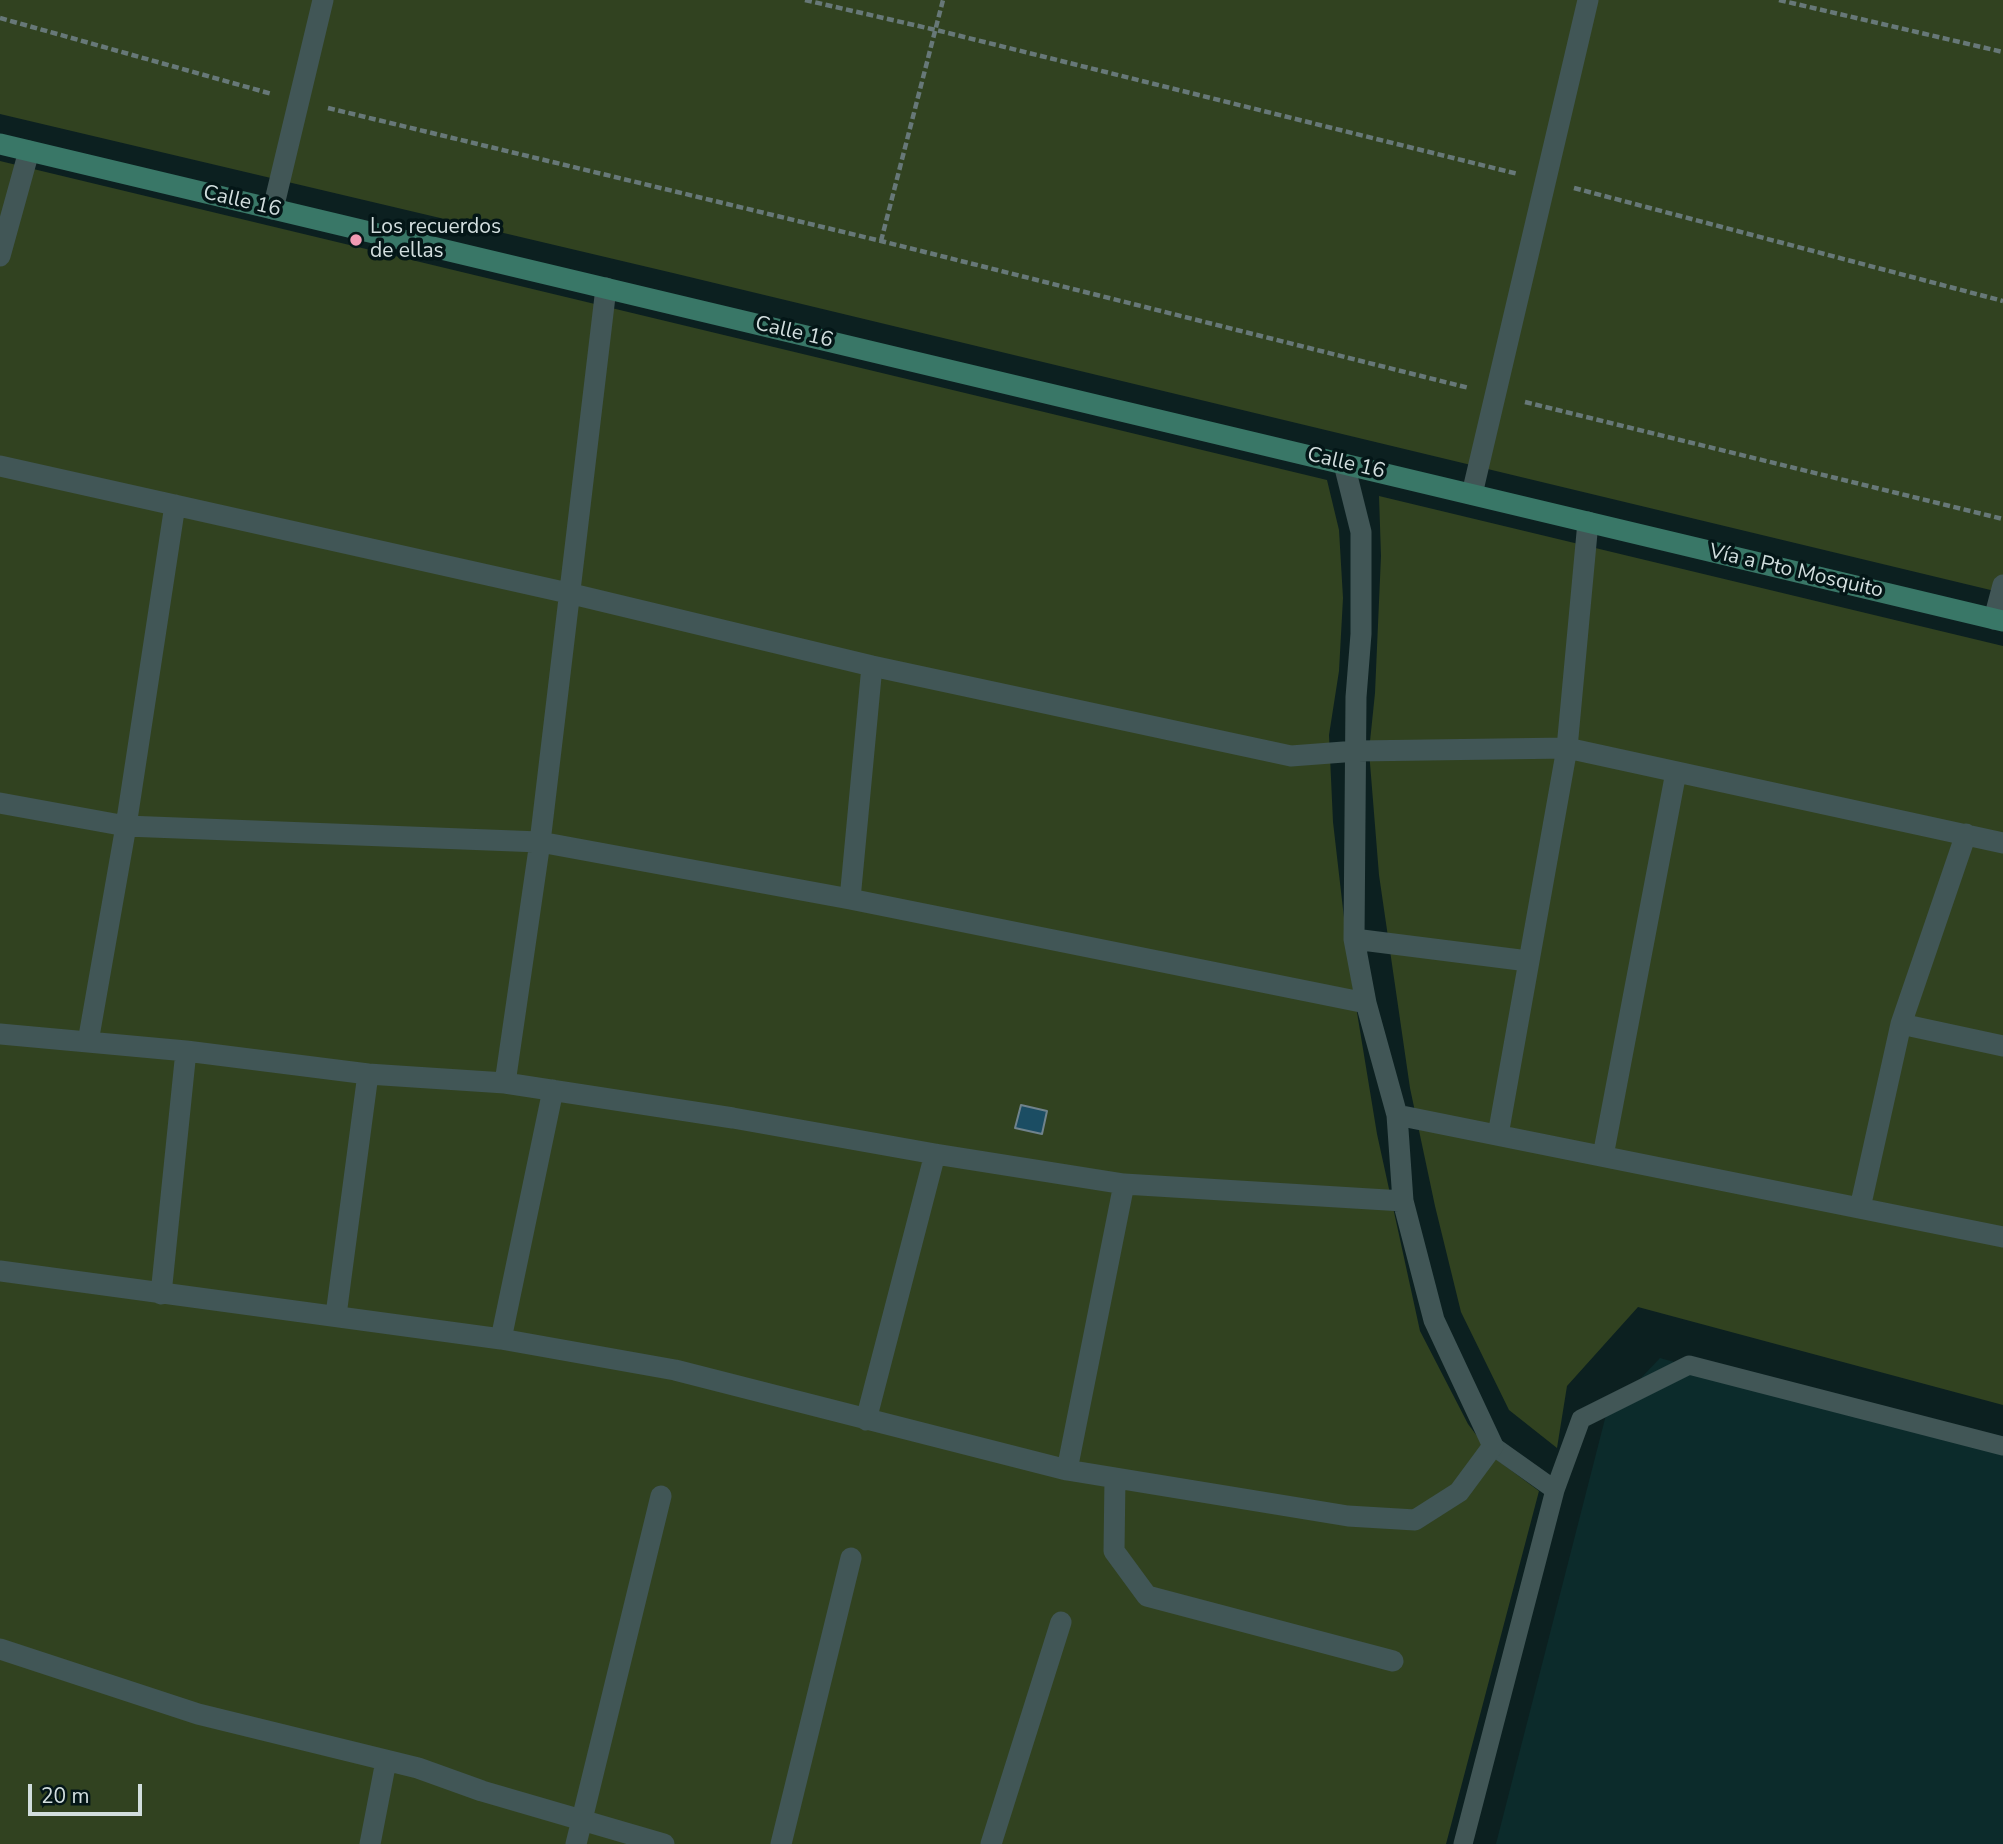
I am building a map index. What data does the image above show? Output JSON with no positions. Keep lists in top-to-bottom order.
{
  "streets": {
    "street": ["Calle 16", "Vía a Pto Mosquito"]
  },
  "crossings": [
    ["Calle 16", "Vía a Pto Mosquito"]
  ],
  "places": ["Los recuerdos de ellas"],
  "scale_bar": "20 m"
}
